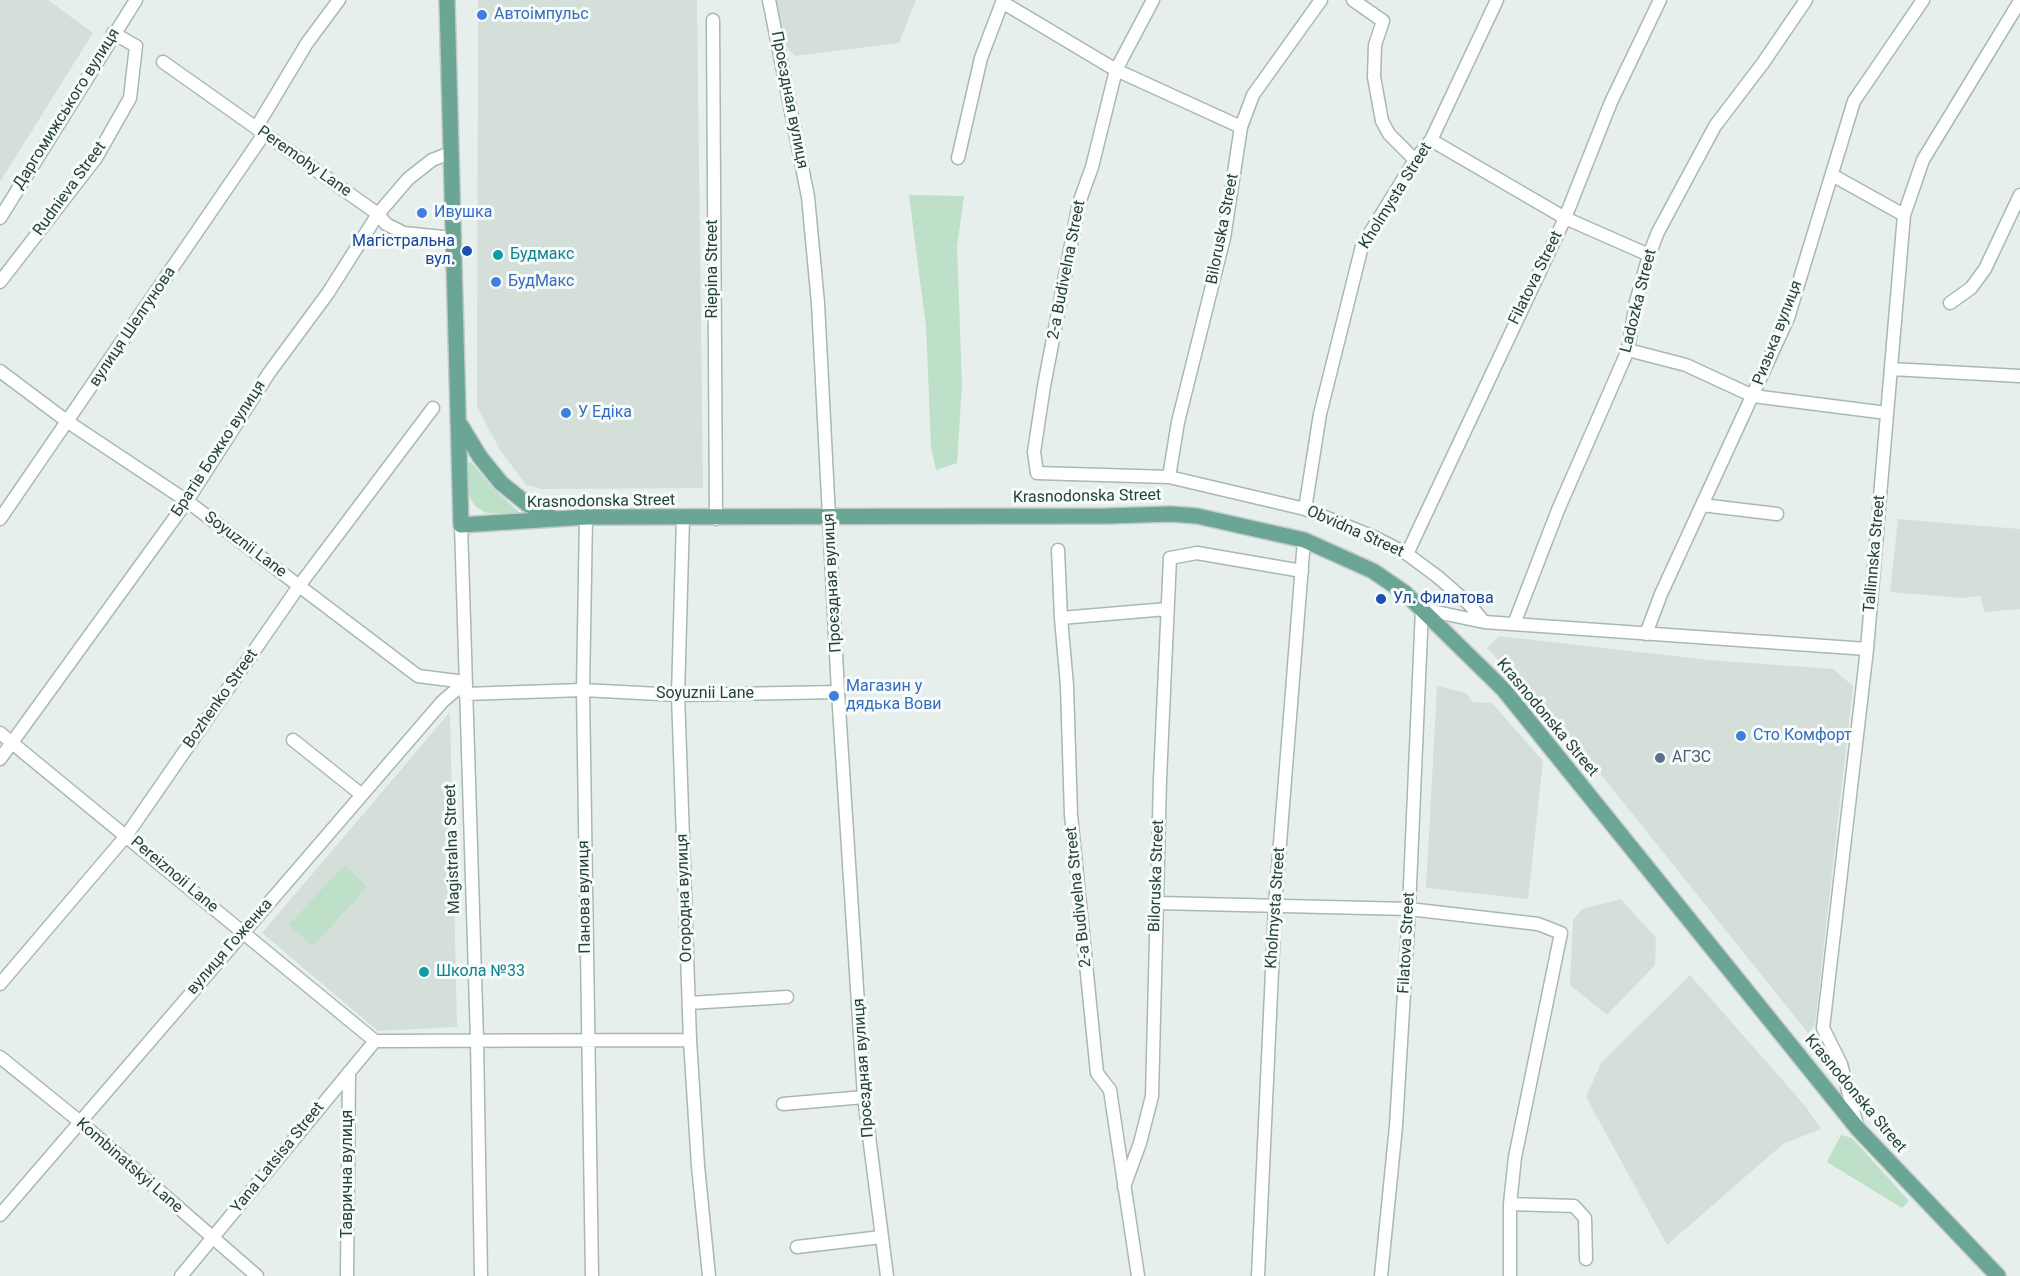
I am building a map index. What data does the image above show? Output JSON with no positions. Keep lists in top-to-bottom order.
{
  "streets": {
    "main road": ["Krasnodonska Street", "Magistralna Street"],
    "street": [
      "Проєздная вулиця",
      "Даргомижського вулиця",
      "Peremohy Lane",
      "Rudnieva Street",
      "Kholmysta Street",
      "Biloruska Street",
      "Riepina Street",
      "2-a Budivelna Street",
      "Filatova Street",
      "Ladozka Street",
      "вулиця Шелгунова",
      "Ризька вулиця",
      "Братів Божко вулиця",
      "Obvidna Street",
      "Soyuznii Lane",
      "Tallinnska Street",
      "Bozhenko Street",
      "Pereiznoii Lane",
      "Панова вулиця",
      "Огородна вулиця",
      "вулиця Гоженка",
      "Yana Latsisa Street",
      "Kombinatskyi Lane",
      "Таврична вулиця"
    ]
  },
  "crossings": [
    ["Проєздная вулиця", "Krasnodonska Street"],
    ["Проєздная вулиця", "Soyuznii Lane"],
    ["Даргомижського вулиця", "Rudnieva Street"],
    ["Peremohy Lane", "вулиця Шелгунова"],
    ["Peremohy Lane", "Братів Божко вулиця"],
    ["Peremohy Lane", "Magistralna Street"],
    ["Kholmysta Street", "Biloruska Street"],
    ["Kholmysta Street", "Krasnodonska Street"],
    ["Kholmysta Street", "Obvidna Street"],
    ["Biloruska Street", "2-a Budivelna Street"],
    ["Biloruska Street", "Obvidna Street"],
    ["Riepina Street", "Krasnodonska Street"],
    ["2-a Budivelna Street", "Obvidna Street"],
    ["Filatova Street", "Krasnodonska Street"],
    ["Filatova Street", "Obvidna Street"],
    ["вулиця Шелгунова", "Soyuznii Lane"],
    ["Братів Божко вулиця", "Soyuznii Lane"],
    ["Братів Божко вулиця", "Pereiznoii Lane"],
    ["Krasnodonska Street", "Tallinnska Street"],
    ["Krasnodonska Street", "Magistralna Street"],
    ["Krasnodonska Street", "Панова вулиця"],
    ["Krasnodonska Street", "Огородна вулиця"],
    ["Soyuznii Lane", "Bozhenko Street"],
    ["Soyuznii Lane", "Magistralna Street"],
    ["Soyuznii Lane", "Панова вулиця"],
    ["Soyuznii Lane", "Огородна вулиця"],
    ["Soyuznii Lane", "вулиця Гоженка"],
    ["Bozhenko Street", "Pereiznoii Lane"],
    ["Magistralna Street", "вулиця Гоженка"],
    ["Pereiznoii Lane", "вулиця Гоженка"],
    ["Pereiznoii Lane", "Yana Latsisa Street"],
    ["вулиця Гоженка", "Kombinatskyi Lane"],
    ["Yana Latsisa Street", "Kombinatskyi Lane"],
    ["Yana Latsisa Street", "Таврична вулиця"]
  ],
  "places": [
    "Автоімпульс",
    "Ивушка",
    "Магістральна вул.",
    "Будмакс",
    "БудМакс",
    "У Едіка",
    "Ул. Филатова",
    "Магазин у дядька Вови",
    "Сто Комфорт",
    "АГЗС",
    "Школа №33"
  ]
}
